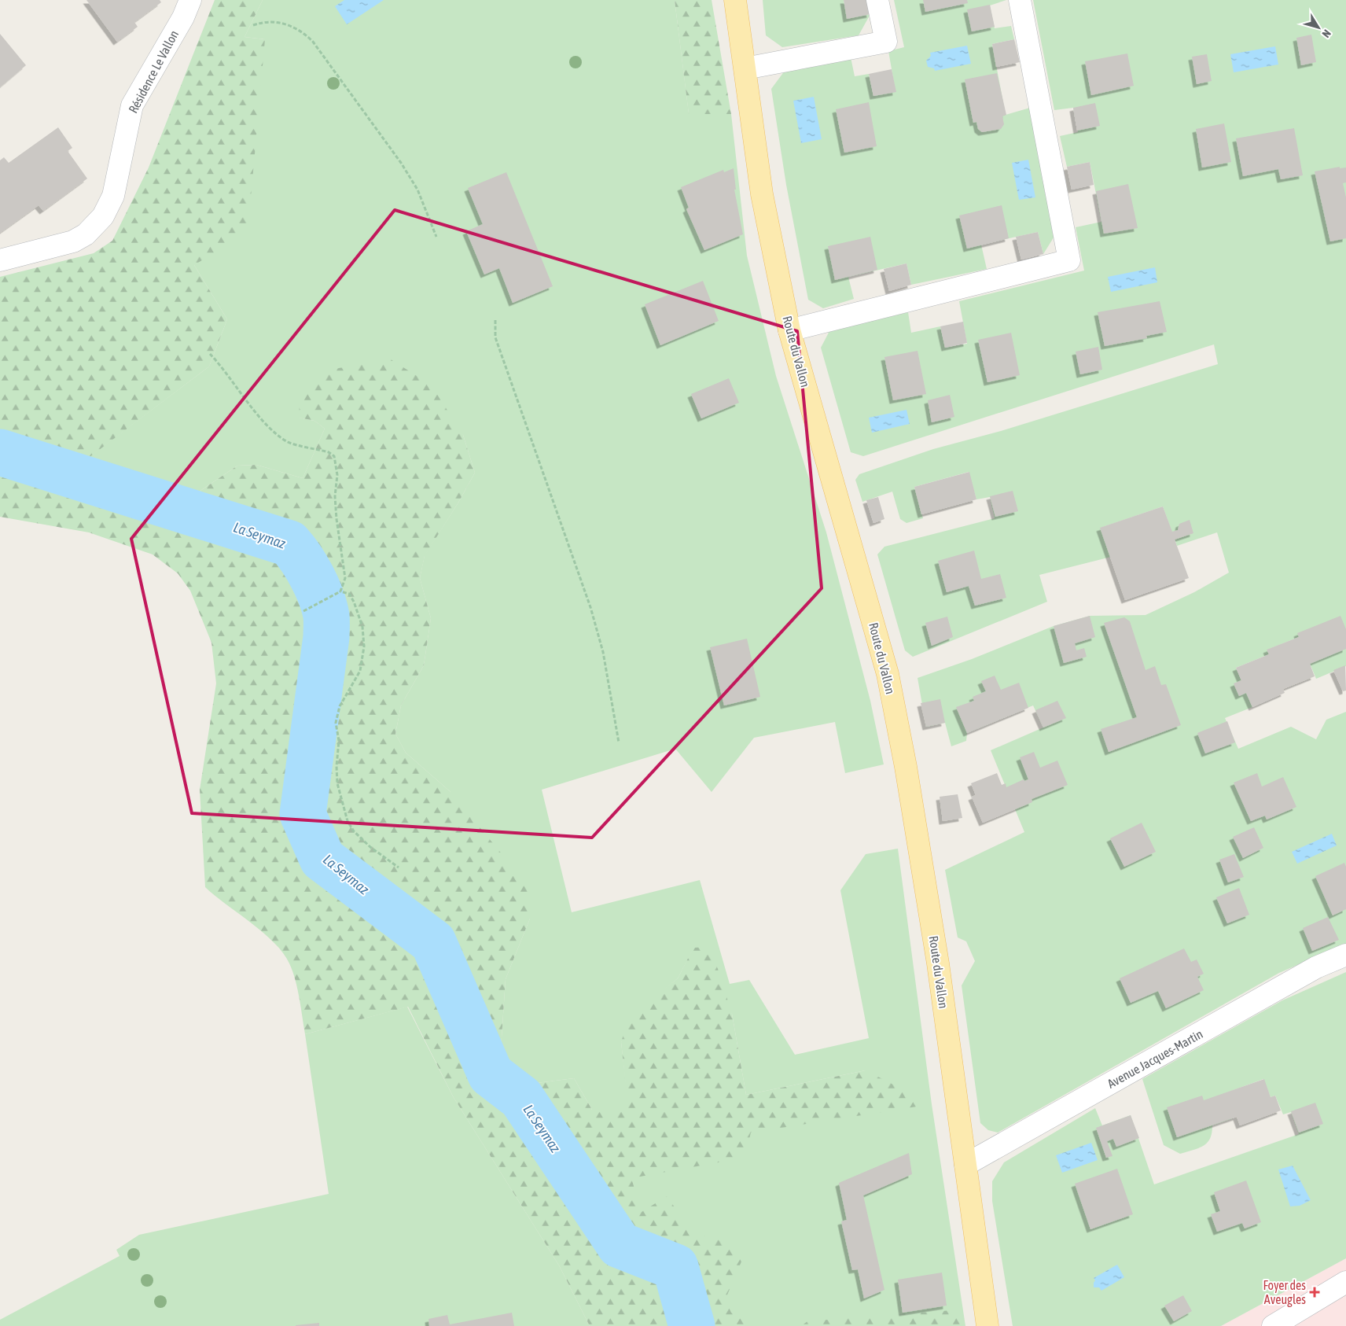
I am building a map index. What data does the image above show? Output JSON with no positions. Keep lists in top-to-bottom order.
{
  "streets": {
    "main road": ["Route du Vallon"],
    "street": ["Résidence Le Vallon", "Avenue Jacques-Martin"]
  },
  "crossings": [
    ["Route du Vallon", "Avenue Jacques-Martin"]
  ],
  "water": ["La Seymaz"],
  "places": {
    "health": ["Foyer des Aveugles"]
  },
  "north": "bottom right"
}
